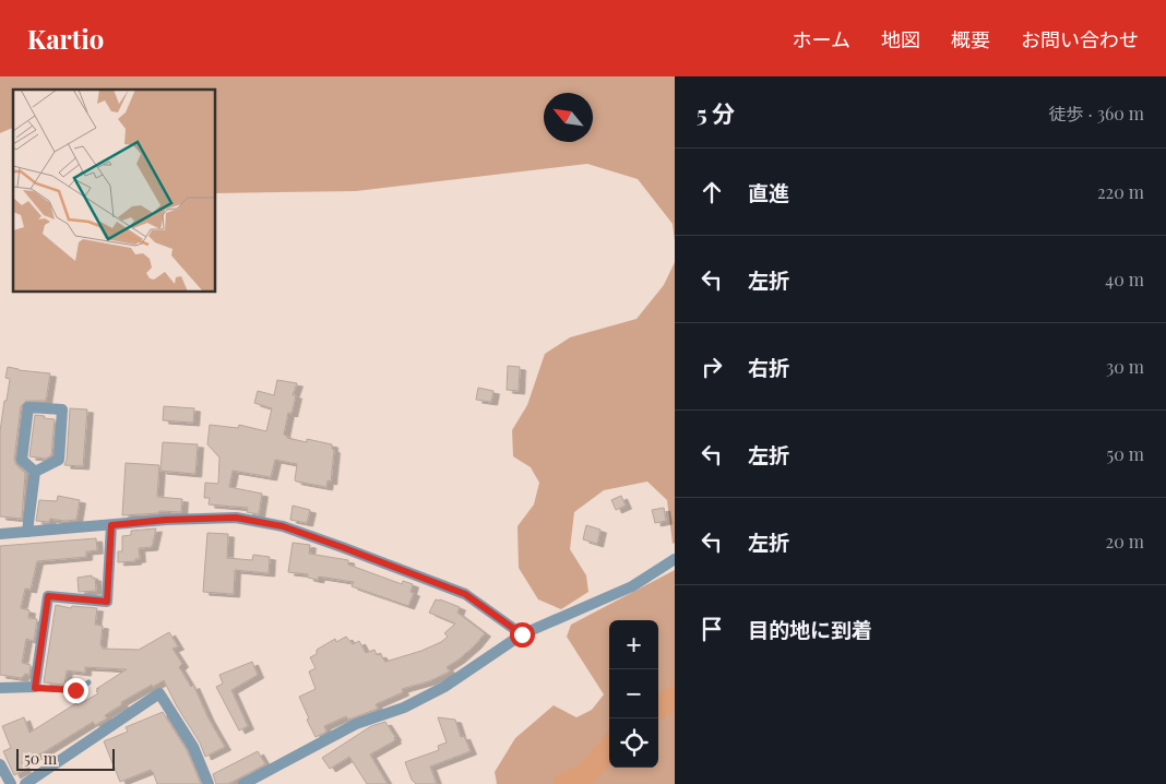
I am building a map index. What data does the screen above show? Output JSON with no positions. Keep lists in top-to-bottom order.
{
  "scale_bar": "50 m",
  "north": "top left",
  "page": {
    "header": "Kartio",
    "nav": [
      "ホーム",
      "地図",
      "概要",
      "お問い合わせ"
    ],
    "heading": ["5 分", "徒歩 · 360 m"],
    "list": [
      ["直進", "220 m"],
      ["左折", "40 m"],
      ["右折", "30 m"],
      ["左折", "50 m"],
      ["左折", "20 m"],
      "目的地に到着"
    ],
    "map_buttons": ["+", "−"],
    "scale": "50 m"
  }
}
